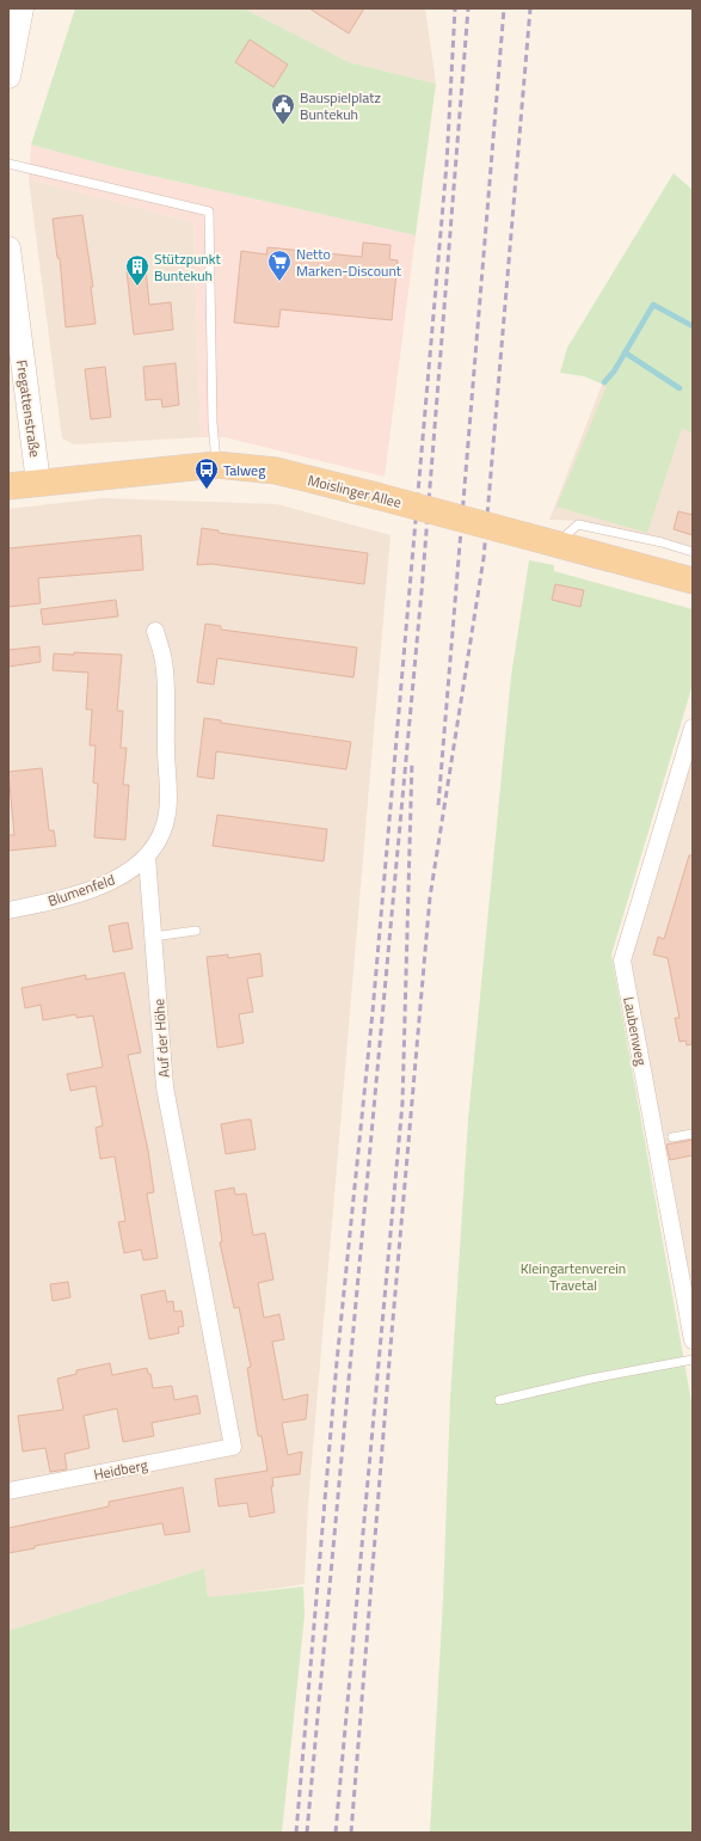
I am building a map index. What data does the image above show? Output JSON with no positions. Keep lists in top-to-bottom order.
{
  "streets": {
    "main road": ["Moislinger Allee"],
    "street": [
      "Fregattenstraße",
      "Blumenfeld",
      "Laubenweg",
      "Auf der Höhe",
      "Heidberg"
    ]
  },
  "crossings": [
    ["Fregattenstraße", "Moislinger Allee"],
    ["Blumenfeld", "Auf der Höhe"],
    ["Auf der Höhe", "Heidberg"]
  ],
  "parks": ["Kleingartenverein Travetal"],
  "places": {
    "public building": ["Bauspielplatz Buntekuh"],
    "supermarket": ["Netto Marken-Discount"],
    "building": ["Stützpunkt Buntekuh"],
    "bus stop": ["Talweg"]
  }
}
